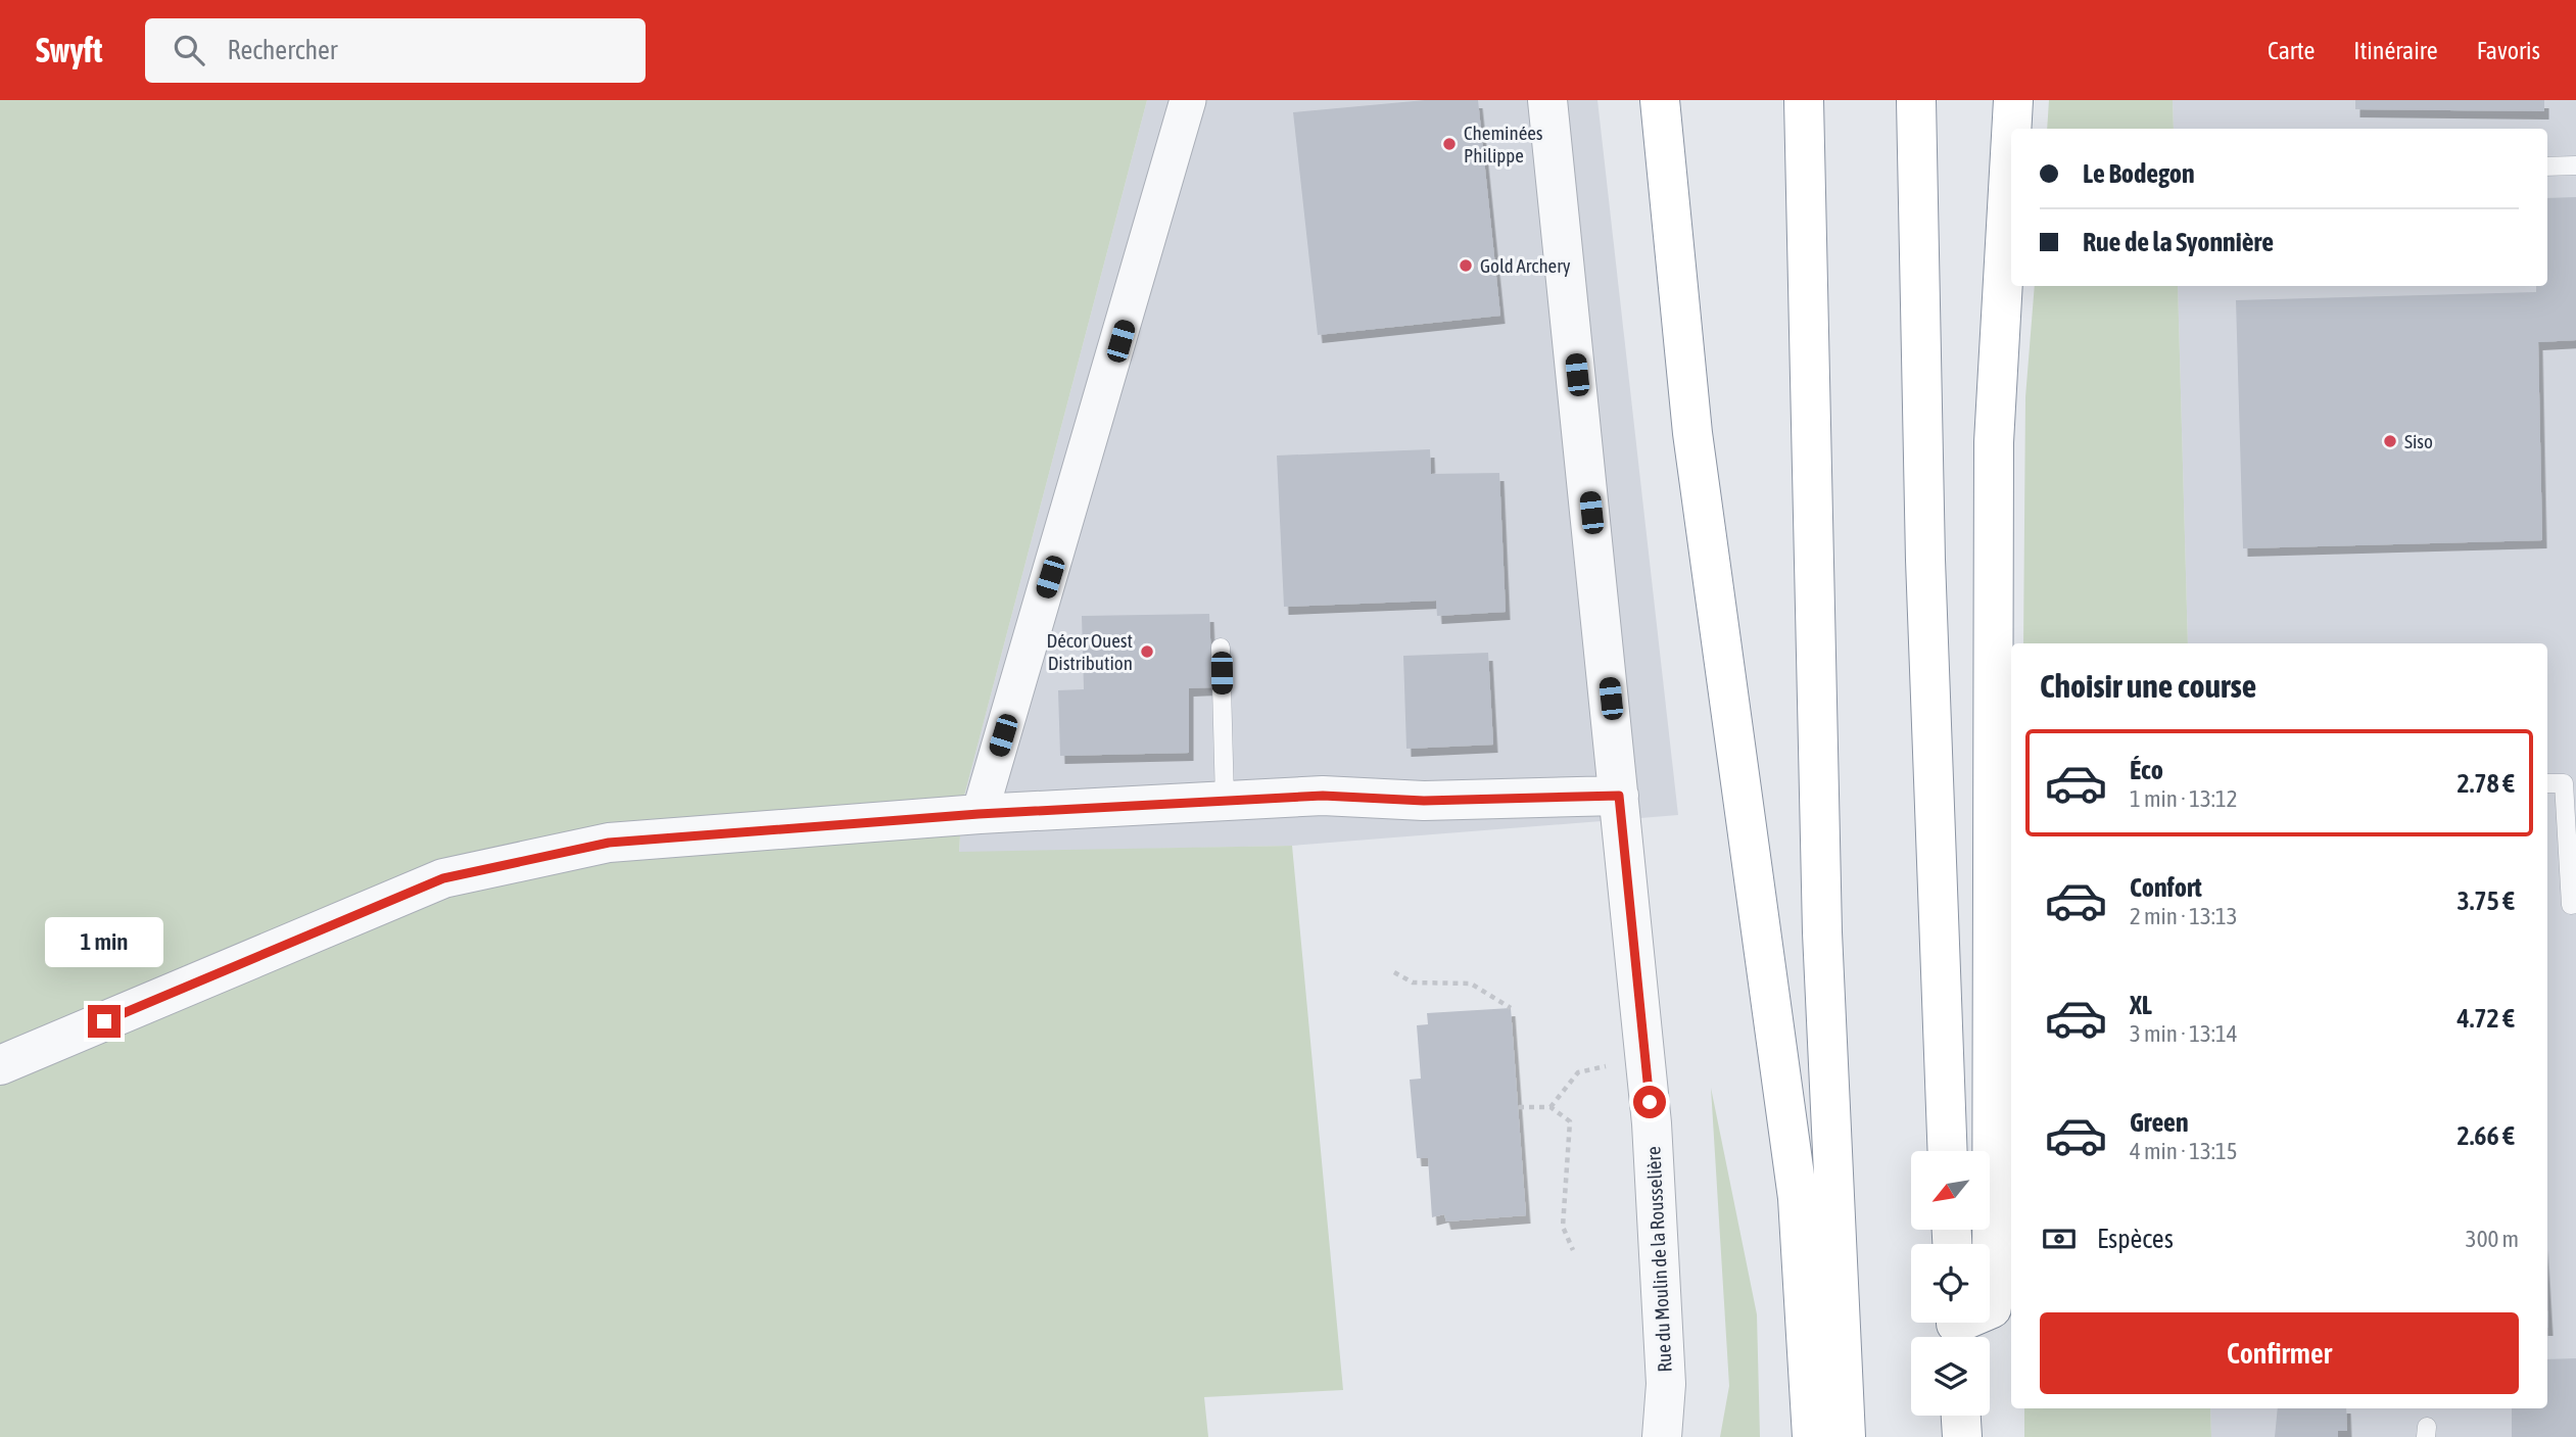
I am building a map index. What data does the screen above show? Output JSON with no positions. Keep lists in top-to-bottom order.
{
  "streets": {
    "street": ["Rue du Moulin de la Rousselière"]
  },
  "places": [
    "Cheminées Philippe",
    "Gold Archery",
    "Siso",
    "Décor Ouest Distribution"
  ],
  "north": "bottom left",
  "page": {
    "header": "Swyft",
    "search": "Rechercher",
    "nav": ["Carte", "Itinéraire", "Favoris"],
    "banner": ["Le Bodegon", "Rue de la Syonnière"],
    "heading": "Choisir une course",
    "list": [
      {
        "name": "Éco",
        "note": "1 min · 13:12",
        "value": "2.78 €"
      },
      {
        "name": "Confort",
        "note": "2 min · 13:13",
        "value": "3.75 €"
      },
      {
        "name": "XL",
        "note": "3 min · 13:14",
        "value": "4.72 €"
      },
      {
        "name": "Green",
        "note": "4 min · 13:15",
        "value": "2.66 €"
      }
    ],
    "bubble": "1 min",
    "pay": ["Espèces", "300 m"],
    "buttons": "Confirmer"
  }
}
